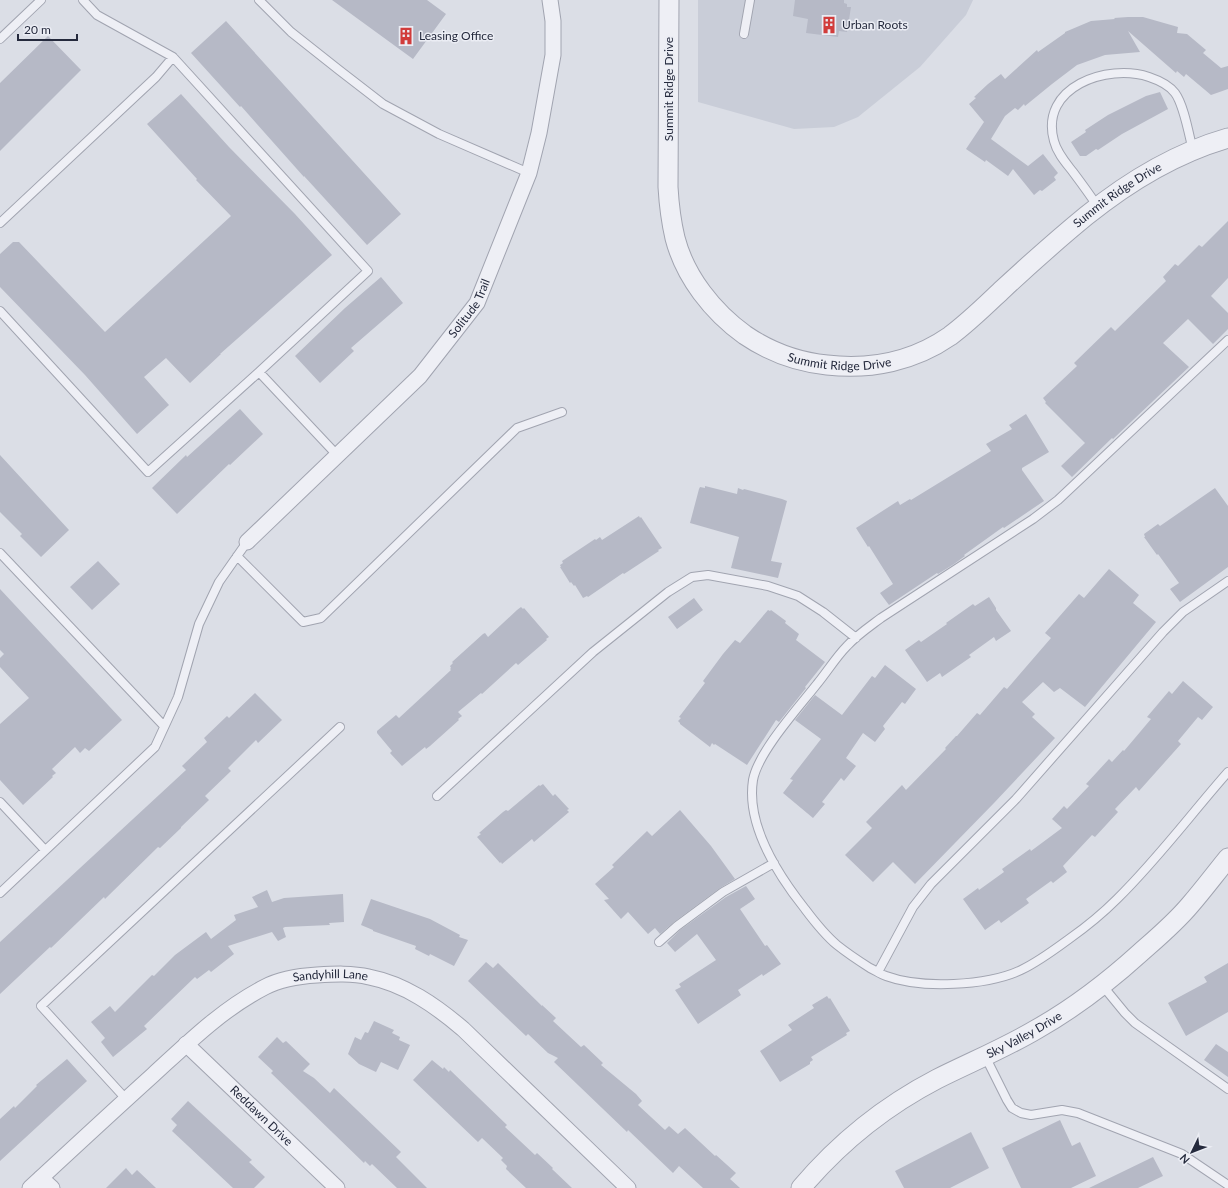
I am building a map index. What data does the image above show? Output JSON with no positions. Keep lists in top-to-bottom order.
{
  "streets": {
    "street": [
      "Summit Ridge Drive",
      "Solitude Trail",
      "Sandyhill Lane",
      "Sky Valley Drive",
      "Reddawn Drive"
    ]
  },
  "crossings": [
    ["Sandyhill Lane", "Reddawn Drive"]
  ],
  "places": {
    "building": ["Urban Roots", "Leasing Office"]
  },
  "scale_bar": "20 m",
  "north": "bottom left"
}
